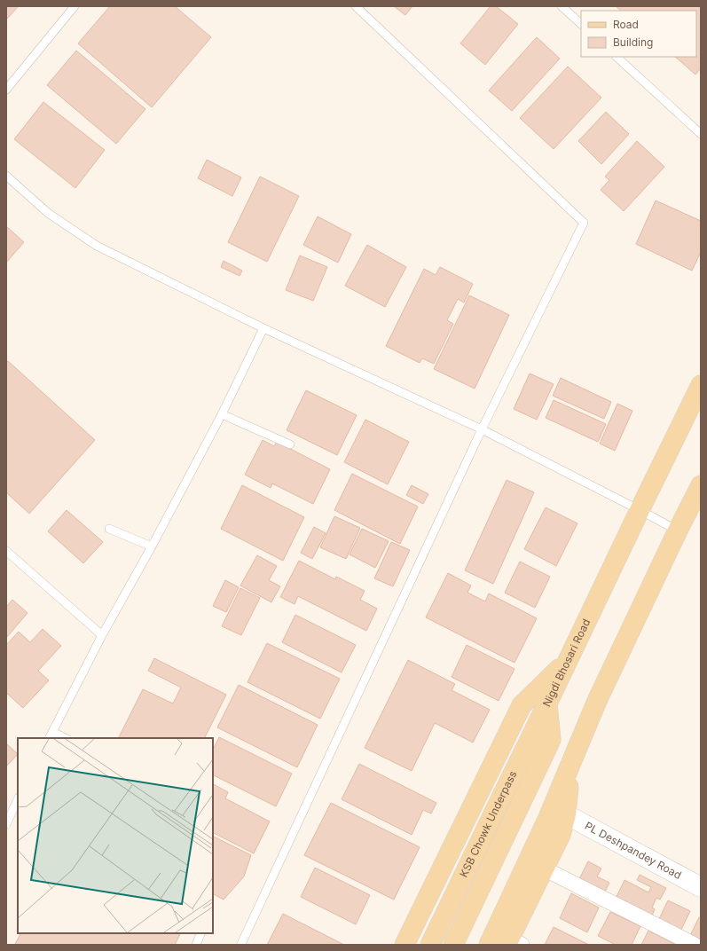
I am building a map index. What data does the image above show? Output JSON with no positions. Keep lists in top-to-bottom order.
{
  "streets": {
    "main road": ["Nigdi Bhosari Road", "KSB Chowk Underpass"],
    "street": ["PL Deshpandey Road"]
  },
  "crossings": [
    ["Nigdi Bhosari Road", "KSB Chowk Underpass"]
  ],
  "legend": ["Road", "Building"]
}
